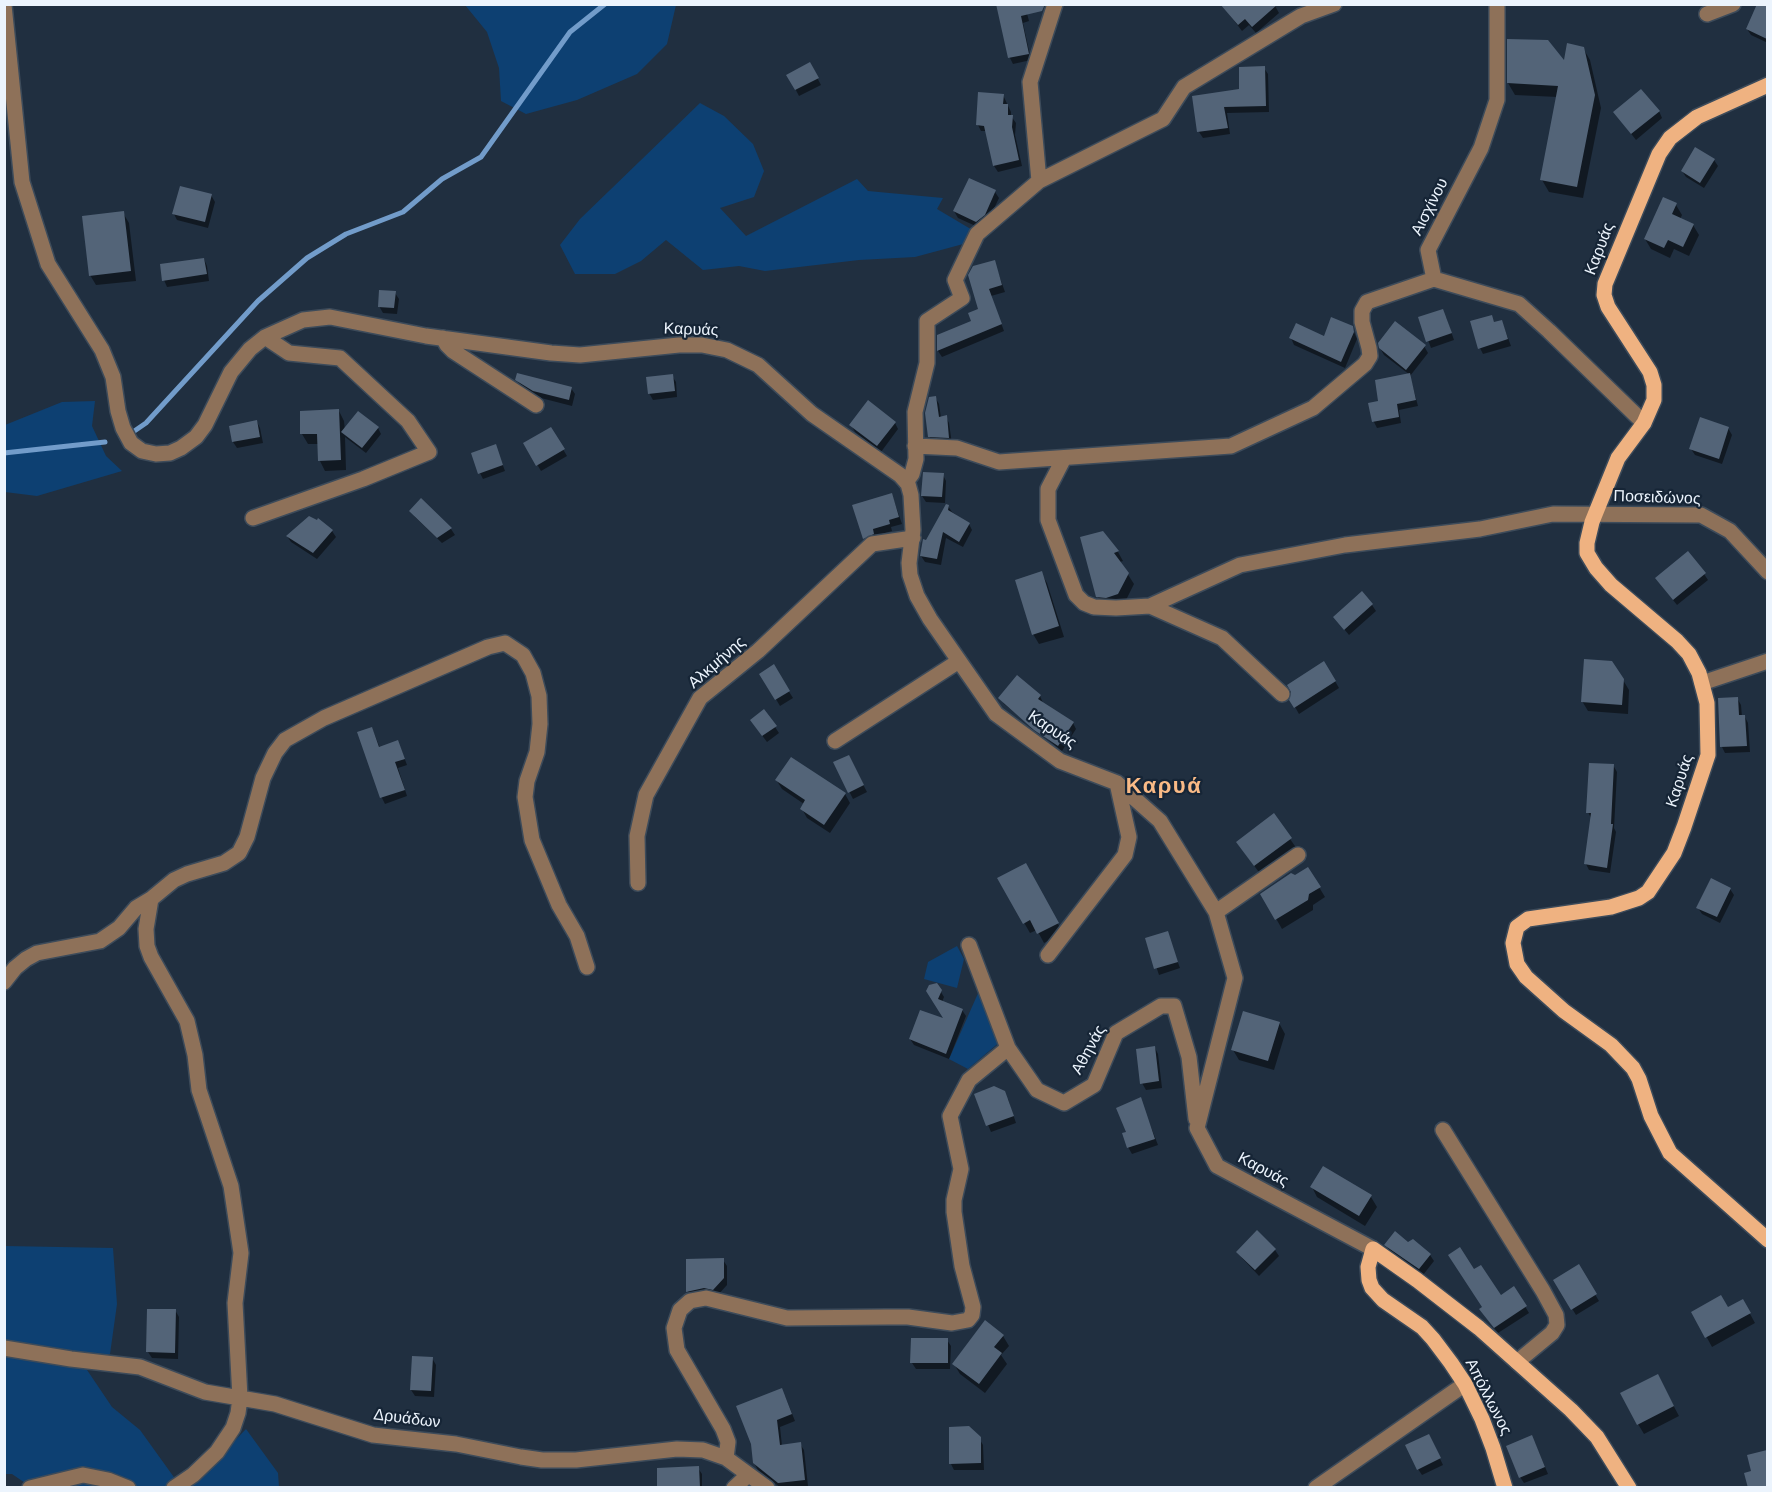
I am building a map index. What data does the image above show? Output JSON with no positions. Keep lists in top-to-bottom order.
{
  "streets": {
    "main road": ["Καρυάς", "Απόλλωνος"],
    "street": [
      "Αισχίνου",
      "Ποσειδώνος",
      "Αλκμήνης",
      "Αθηνάς",
      "Δρυάδων"
    ]
  },
  "crossings": [
    ["Καρυάς", "Ποσειδώνος"],
    ["Καρυάς", "Αλκμήνης"],
    ["Καρυάς", "Αθηνάς"],
    ["Καρυάς", "Απόλλωνος"]
  ],
  "districts": ["Καρυά"]
}
